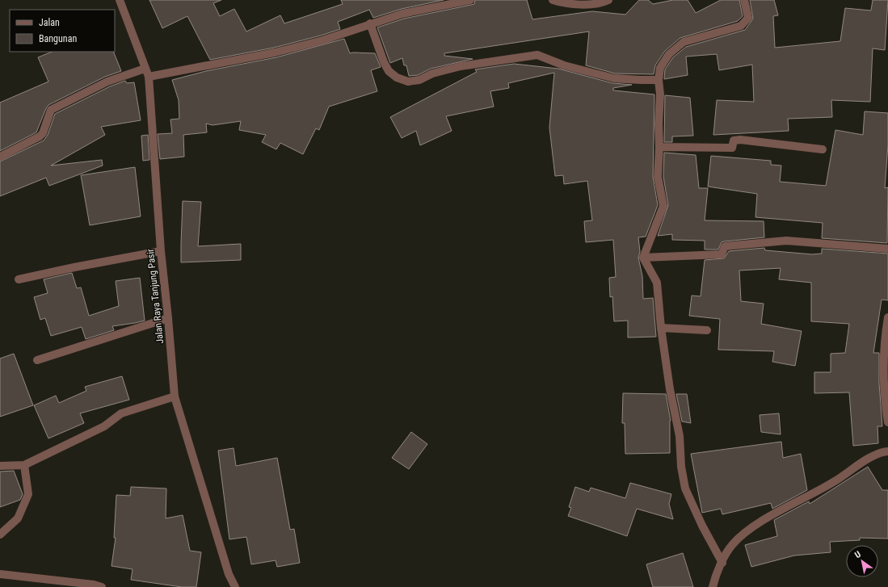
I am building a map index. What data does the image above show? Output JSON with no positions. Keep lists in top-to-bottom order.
{
  "streets": {
    "street": ["Jalan Raya Tanjung Pasir"]
  },
  "legend": ["Jalan", "Bangunan"],
  "north": "top left"
}
